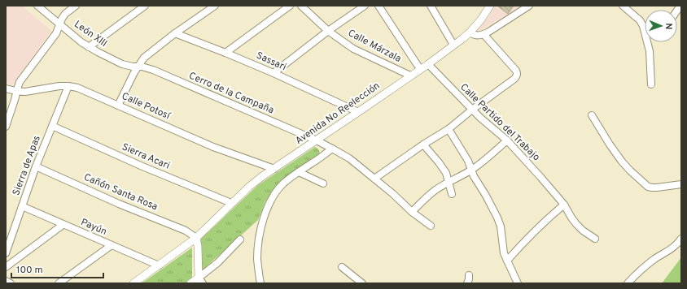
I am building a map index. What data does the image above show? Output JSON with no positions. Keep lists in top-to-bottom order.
{
  "streets": {
    "street": [
      "León Xlll",
      "Calle Márzala",
      "Sassari",
      "Cerro de la Campaña",
      "Calle Potosí",
      "Avenida No Reelección",
      "Calle Partido del Trabajo",
      "Sierra Acari",
      "Sierra de Apas",
      "Cañón Santa Rosa",
      "Payún"
    ]
  },
  "crossings": [
    ["León Xlll", "Cerro de la Campaña"],
    ["Calle Márzala", "Avenida No Reelección"],
    ["Sassari", "Avenida No Reelección"],
    ["Cerro de la Campaña", "Avenida No Reelección"],
    ["Calle Potosí", "Avenida No Reelección"],
    ["Calle Potosí", "Sierra de Apas"],
    ["Avenida No Reelección", "Calle Partido del Trabajo"],
    ["Avenida No Reelección", "Sierra Acari"],
    ["Avenida No Reelección", "Cañón Santa Rosa"],
    ["Avenida No Reelección", "Payún"],
    ["Sierra Acari", "Sierra de Apas"],
    ["Sierra de Apas", "Cañón Santa Rosa"],
    ["Sierra de Apas", "Payún"]
  ],
  "scale_bar": "100 m",
  "north": "right"
}
